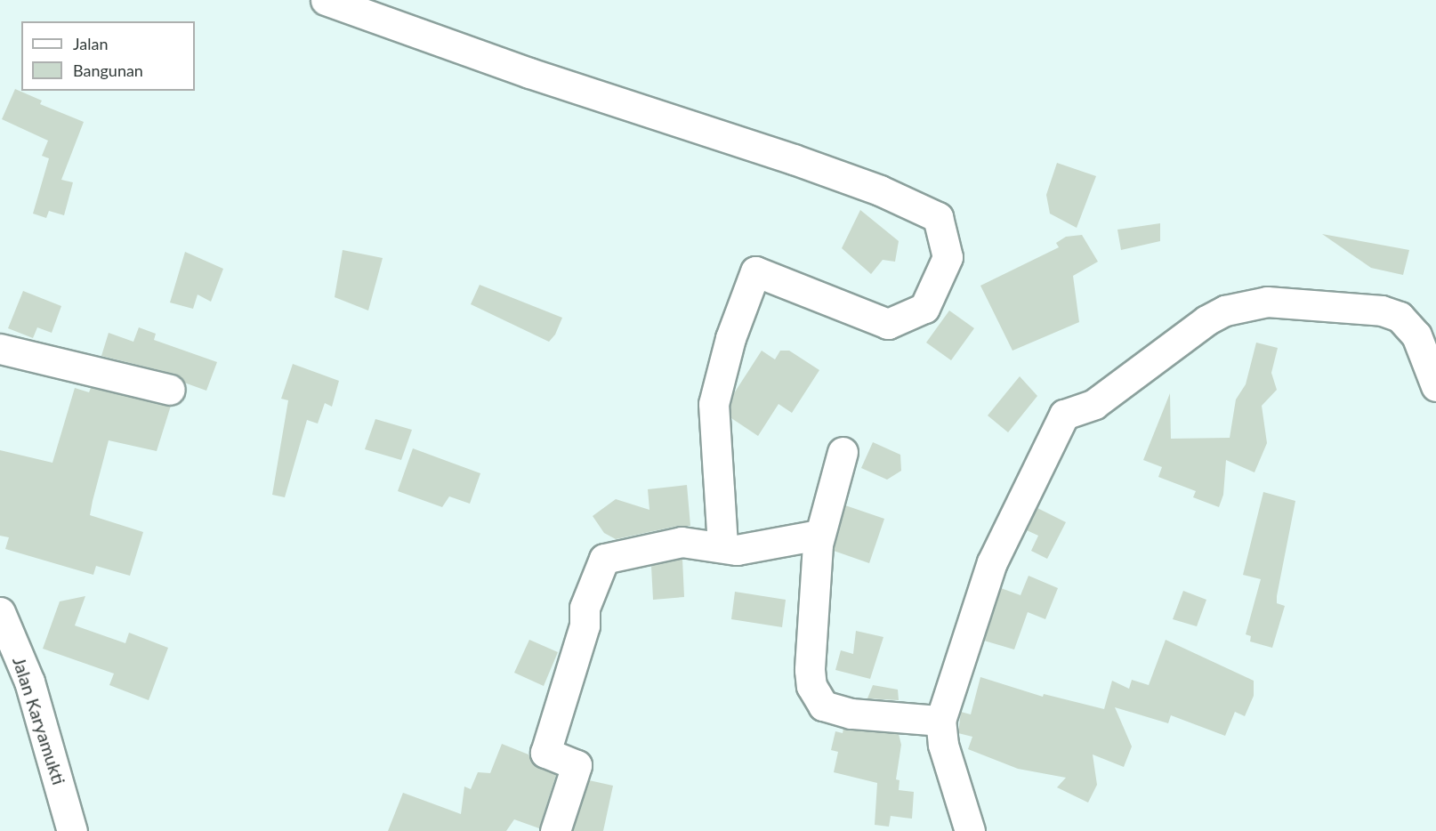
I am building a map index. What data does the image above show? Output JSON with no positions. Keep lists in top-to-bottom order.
{
  "streets": {
    "street": ["Jalan Karyamukti"]
  },
  "legend": ["Jalan", "Bangunan"]
}
